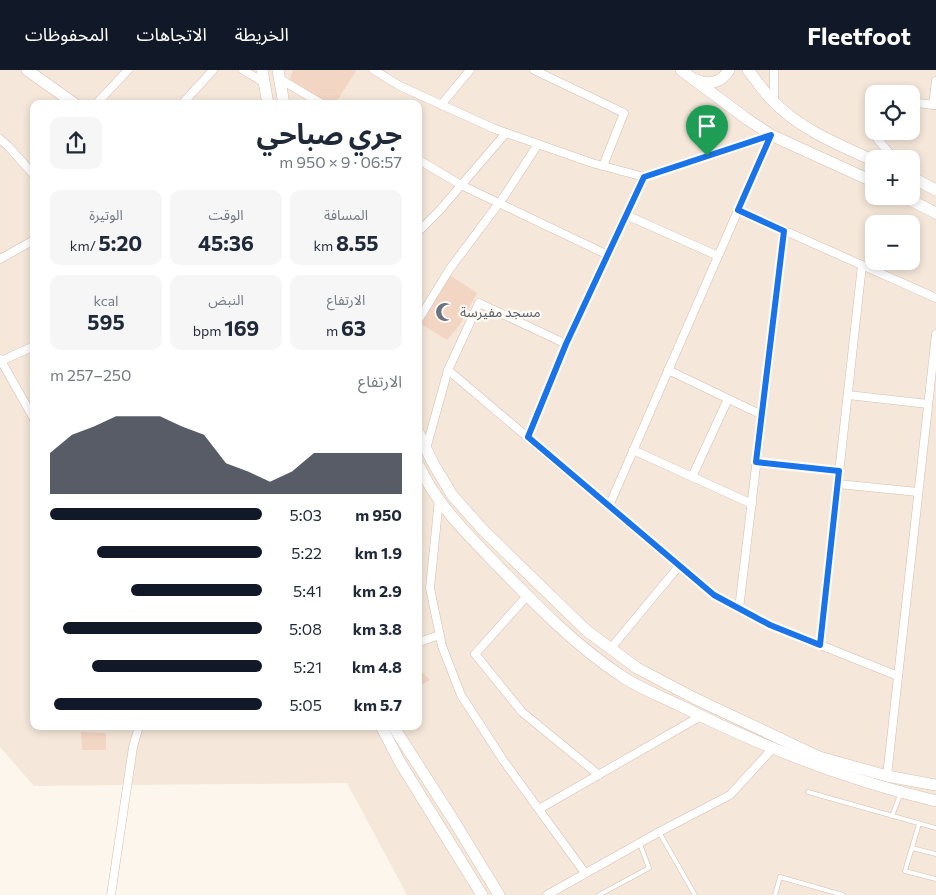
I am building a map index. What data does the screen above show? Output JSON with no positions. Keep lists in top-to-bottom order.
{
  "places": {
    "mosque": ["مسجد مفيرسة"]
  },
  "page": {
    "header": "Fleetfoot",
    "nav": ["الخريطة", "الاتجاهات", "المحفوظات"],
    "map_buttons": ["+", "−"],
    "heading": ["جري صباحي", "06:57 · 9 × 950 m"],
    "stats": [
      ["المسافة", "8.55 km"],
      ["الوقت", "45:36"],
      ["الوتيرة", "5:20 /km"],
      ["الارتفاع", "63 m"],
      ["النبض", "169 bpm"],
      ["kcal", "595"]
    ],
    "chart": ["الارتفاع", "250–257 m"],
    "list": [
      {
        "name": "950 m",
        "note": "5:03"
      },
      {
        "name": "1.9 km",
        "note": "5:22"
      },
      {
        "name": "2.9 km",
        "note": "5:41"
      },
      {
        "name": "3.8 km",
        "note": "5:08"
      },
      {
        "name": "4.8 km",
        "note": "5:21"
      },
      {
        "name": "5.7 km",
        "note": "5:05"
      }
    ]
  }
}
